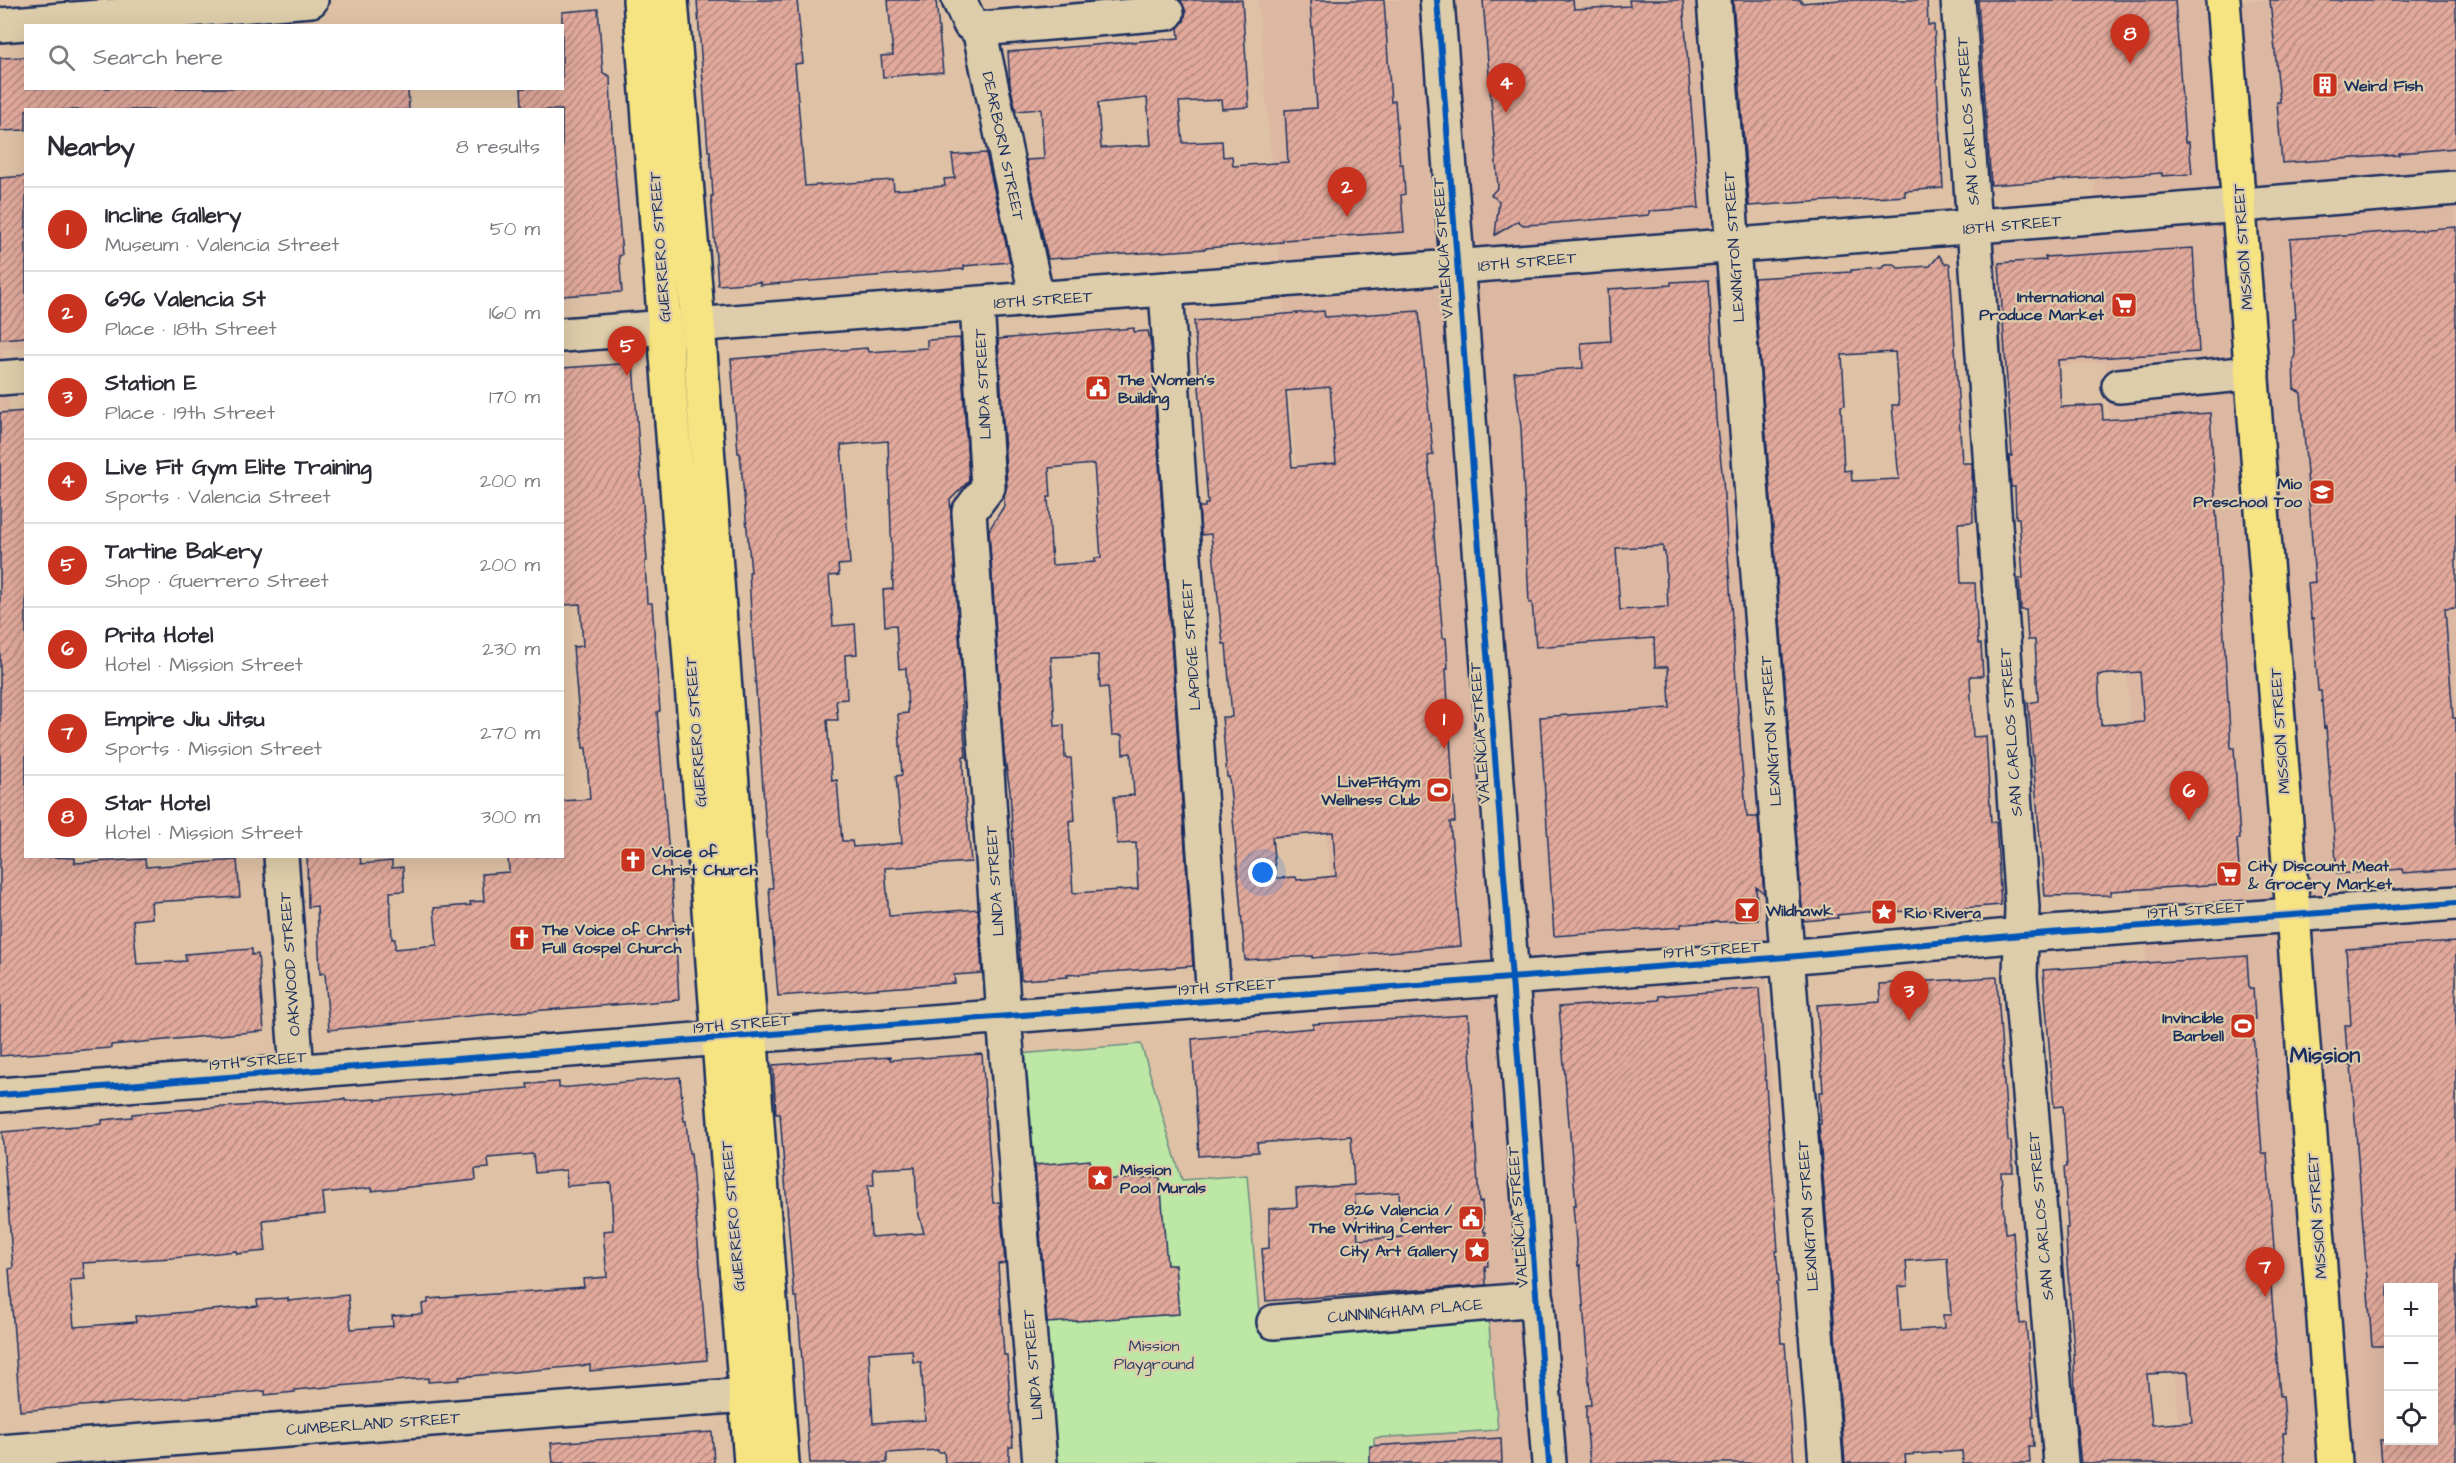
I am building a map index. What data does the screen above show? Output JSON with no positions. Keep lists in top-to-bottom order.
{
  "streets": {
    "main road": ["GUERRERO STREET", "MISSION STREET"],
    "street": [
      "SAN CARLOS STREET",
      "DEARBORN STREET",
      "18TH STREET",
      "LEXINGTON STREET",
      "VALENCIA STREET",
      "LINDA STREET",
      "LAPIDGE STREET",
      "19TH STREET",
      "OAKWOOD STREET",
      "CUNNINGHAM PLACE",
      "CUMBERLAND STREET"
    ]
  },
  "crossings": [
    ["SAN CARLOS STREET", "18TH STREET"],
    ["SAN CARLOS STREET", "19TH STREET"],
    ["DEARBORN STREET", "18TH STREET"],
    ["18TH STREET", "GUERRERO STREET"],
    ["18TH STREET", "LEXINGTON STREET"],
    ["18TH STREET", "MISSION STREET"],
    ["18TH STREET", "VALENCIA STREET"],
    ["18TH STREET", "LINDA STREET"],
    ["18TH STREET", "LAPIDGE STREET"],
    ["GUERRERO STREET", "19TH STREET"],
    ["GUERRERO STREET", "CUMBERLAND STREET"],
    ["LEXINGTON STREET", "19TH STREET"],
    ["MISSION STREET", "19TH STREET"],
    ["VALENCIA STREET", "19TH STREET"],
    ["VALENCIA STREET", "CUNNINGHAM PLACE"],
    ["LINDA STREET", "19TH STREET"],
    ["LAPIDGE STREET", "19TH STREET"],
    ["19TH STREET", "OAKWOOD STREET"]
  ],
  "districts": ["Mission"],
  "parks": ["Mission Playground"],
  "places": {
    "building": ["Weird Fish"],
    "supermarket": ["International Produce Market", "City Discount Meat & Grocery Market"],
    "public building": ["The Women's Building", "826 Valencia / The Writing Center"],
    "school or university": ["Mio Preschool Too"],
    "sports": ["LiveFitGym Wellness Club", "Invincible Barbell"],
    "church": ["Voice of Christ Church", "The Voice of Christ Full Gospel Church"],
    "bar": ["Wildhawk"],
    "place": ["Rio Rivera", "Mission Pool Murals", "City Art Gallery"]
  },
  "page": {
    "pins": [
      "8",
      "4",
      "2",
      "5",
      "1",
      "6",
      "3",
      "7"
    ],
    "search": "Search here",
    "heading": ["Nearby", "8 results"],
    "list": [
      {
        "mark": "1",
        "name": "Incline Gallery",
        "note": "Museum · Valencia Street",
        "value": "50 m"
      },
      {
        "mark": "2",
        "name": "696 Valencia St",
        "note": "Place · 18th Street",
        "value": "160 m"
      },
      {
        "mark": "3",
        "name": "Station E",
        "note": "Place · 19th Street",
        "value": "170 m"
      },
      {
        "mark": "4",
        "name": "Live Fit Gym Elite Training",
        "note": "Sports · Valencia Street",
        "value": "200 m"
      },
      {
        "mark": "5",
        "name": "Tartine Bakery",
        "note": "Shop · Guerrero Street",
        "value": "200 m"
      },
      {
        "mark": "6",
        "name": "Prita Hotel",
        "note": "Hotel · Mission Street",
        "value": "230 m"
      },
      {
        "mark": "7",
        "name": "Empire Jiu Jitsu",
        "note": "Sports · Mission Street",
        "value": "270 m"
      },
      {
        "mark": "8",
        "name": "Star Hotel",
        "note": "Hotel · Mission Street",
        "value": "300 m"
      }
    ],
    "map_buttons": ["+", "−"]
  }
}
